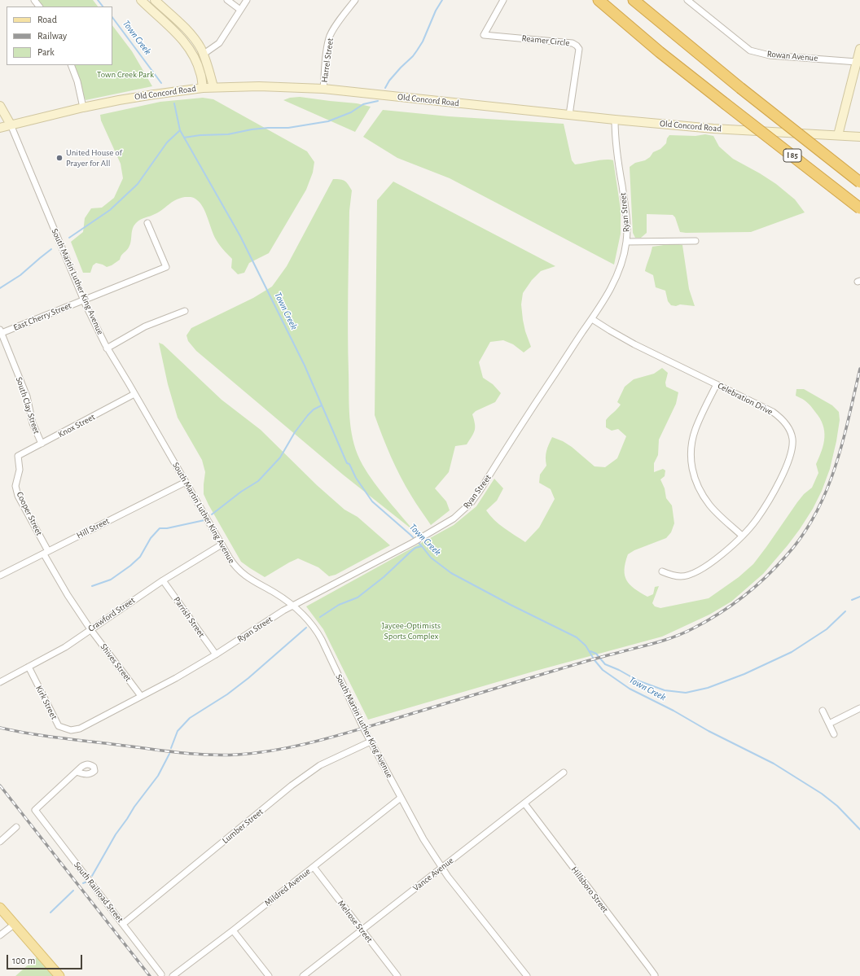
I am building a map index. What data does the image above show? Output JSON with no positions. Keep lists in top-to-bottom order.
{
  "streets": {
    "highway": ["I 85"],
    "main road": ["Old Concord Road", "South Martin Luther King Avenue"],
    "street": [
      "Reamer Circle",
      "Rowan Avenue",
      "Harrel Street",
      "Ryan Street",
      "East Cherry Street",
      "Celebration Drive",
      "South Clay Street",
      "Knox Street",
      "Cooper Street",
      "Hill Street",
      "Crawford Street",
      "Parrish Street",
      "Shives Street",
      "Kirk Street",
      "Lumber Street",
      "Vance Avenue",
      "Mildred Avenue",
      "Hillsboro Street",
      "South Railroad Street",
      "Melrose Street"
    ]
  },
  "crossings": [
    ["Reamer Circle", "Old Concord Road"],
    ["Harrel Street", "Old Concord Road"],
    ["Old Concord Road", "Ryan Street"],
    ["Old Concord Road", "South Martin Luther King Avenue"],
    ["Ryan Street", "South Martin Luther King Avenue"],
    ["Ryan Street", "Celebration Drive"],
    ["Ryan Street", "Parrish Street"],
    ["Ryan Street", "Shives Street"],
    ["Ryan Street", "Kirk Street"],
    ["South Martin Luther King Avenue", "East Cherry Street"],
    ["South Martin Luther King Avenue", "Knox Street"],
    ["South Martin Luther King Avenue", "Hill Street"],
    ["South Martin Luther King Avenue", "Crawford Street"],
    ["South Martin Luther King Avenue", "Lumber Street"],
    ["South Martin Luther King Avenue", "Vance Avenue"],
    ["South Martin Luther King Avenue", "Mildred Avenue"],
    ["East Cherry Street", "South Clay Street"],
    ["South Clay Street", "Knox Street"],
    ["Knox Street", "Cooper Street"],
    ["Cooper Street", "Hill Street"],
    ["Cooper Street", "Crawford Street"],
    ["Cooper Street", "Shives Street"],
    ["Crawford Street", "Parrish Street"],
    ["Crawford Street", "Shives Street"],
    ["Crawford Street", "Kirk Street"],
    ["Lumber Street", "South Railroad Street"],
    ["Vance Avenue", "Hillsboro Street"],
    ["Vance Avenue", "Melrose Street"],
    ["Mildred Avenue", "Melrose Street"]
  ],
  "water": ["Town Creek"],
  "parks": ["Town Creek Park", "Jaycee-Optimists Sports Complex"],
  "places": ["United House of Prayer for All"],
  "legend": ["Road", "Railway", "Park"],
  "scale_bar": "100 m"
}
